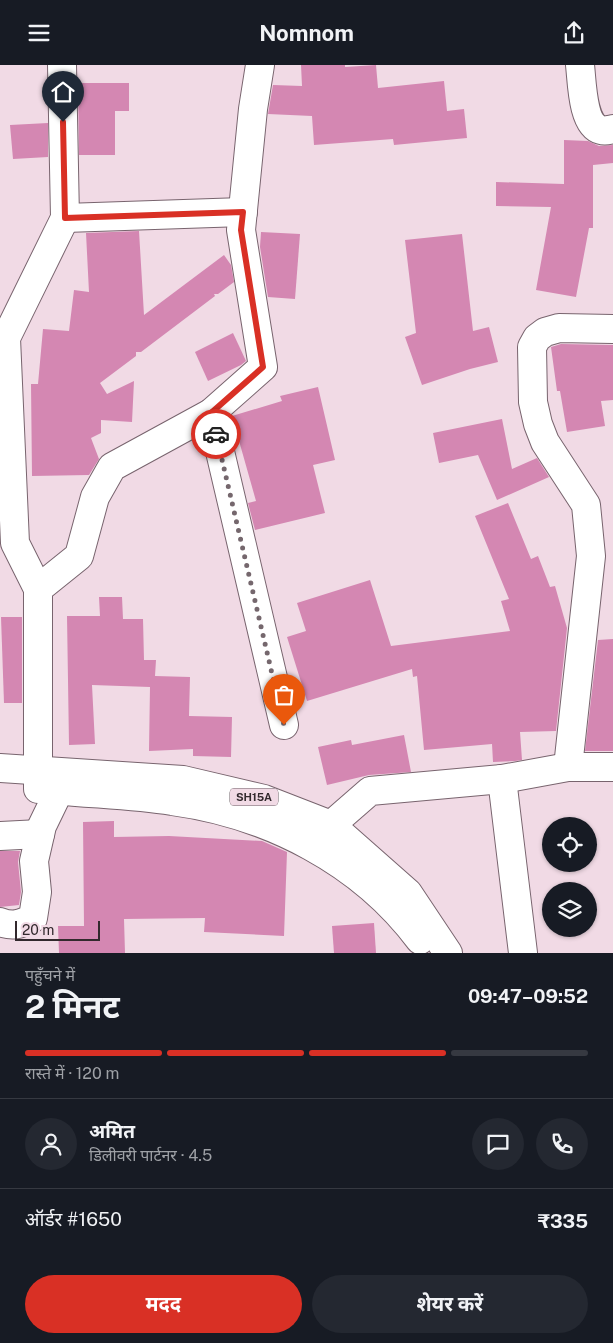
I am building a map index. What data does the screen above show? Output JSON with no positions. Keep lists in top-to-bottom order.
{
  "streets": {
    "street": ["SH15A"]
  },
  "scale_bar": "20 m",
  "page": {
    "header": "Nomnom",
    "scale": "20 m",
    "heading": ["2 मिनट", "पहुँचने में", "09:47–09:52"],
    "panel": [
      "अमित",
      "डिलीवरी पार्टनर · 4.5",
      "ऑर्डर #1650",
      "₹335"
    ],
    "bar": "रास्ते में · 120 m",
    "buttons": ["मदद", "शेयर करें"]
  }
}
